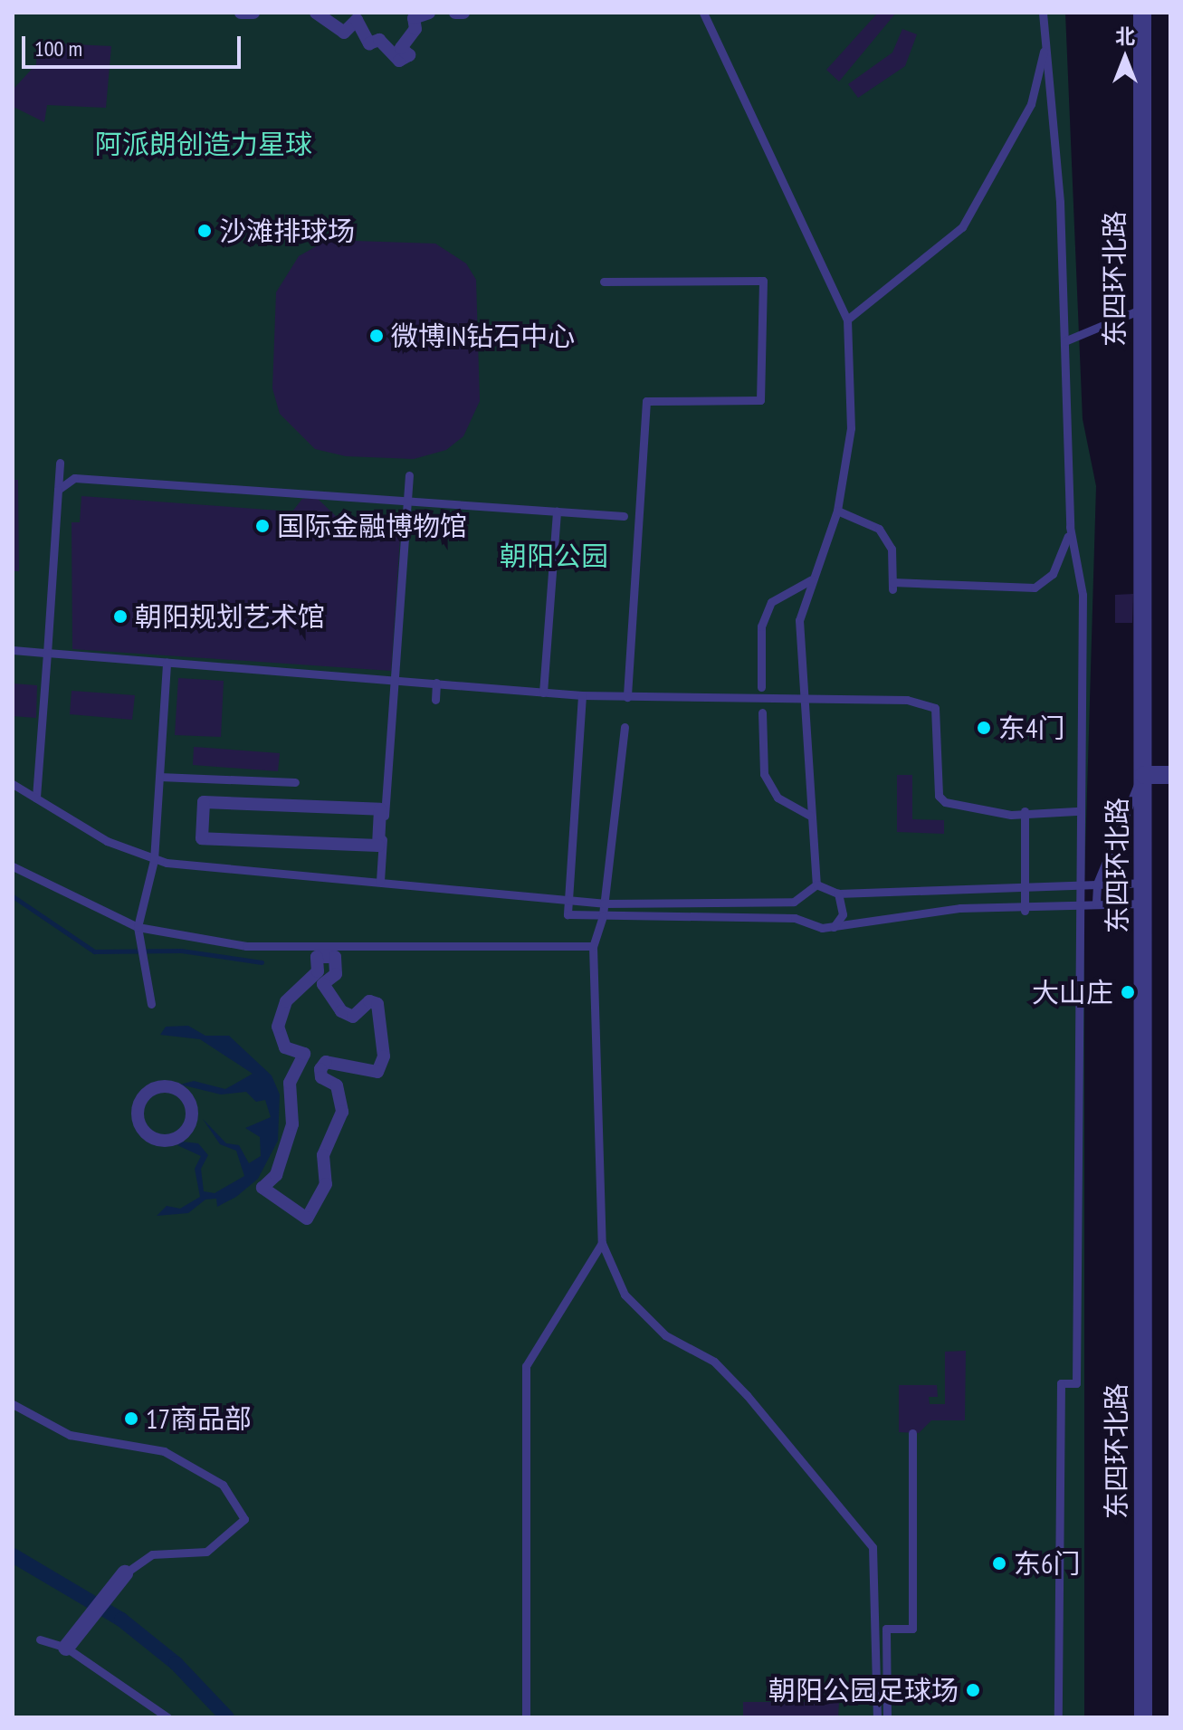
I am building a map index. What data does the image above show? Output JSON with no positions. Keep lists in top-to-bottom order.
{
  "streets": {
    "street": ["东四环北路"]
  },
  "parks": ["阿派朗创造力星球", "朝阳公园"],
  "places": [
    "沙滩排球场",
    "微博IN钻石中心",
    "国际金融博物馆",
    "朝阳规划艺术馆",
    "东4门",
    "大山庄",
    "17商品部",
    "东6门",
    "朝阳公园足球场"
  ],
  "scale_bar": "100 m",
  "north": "top"
}
